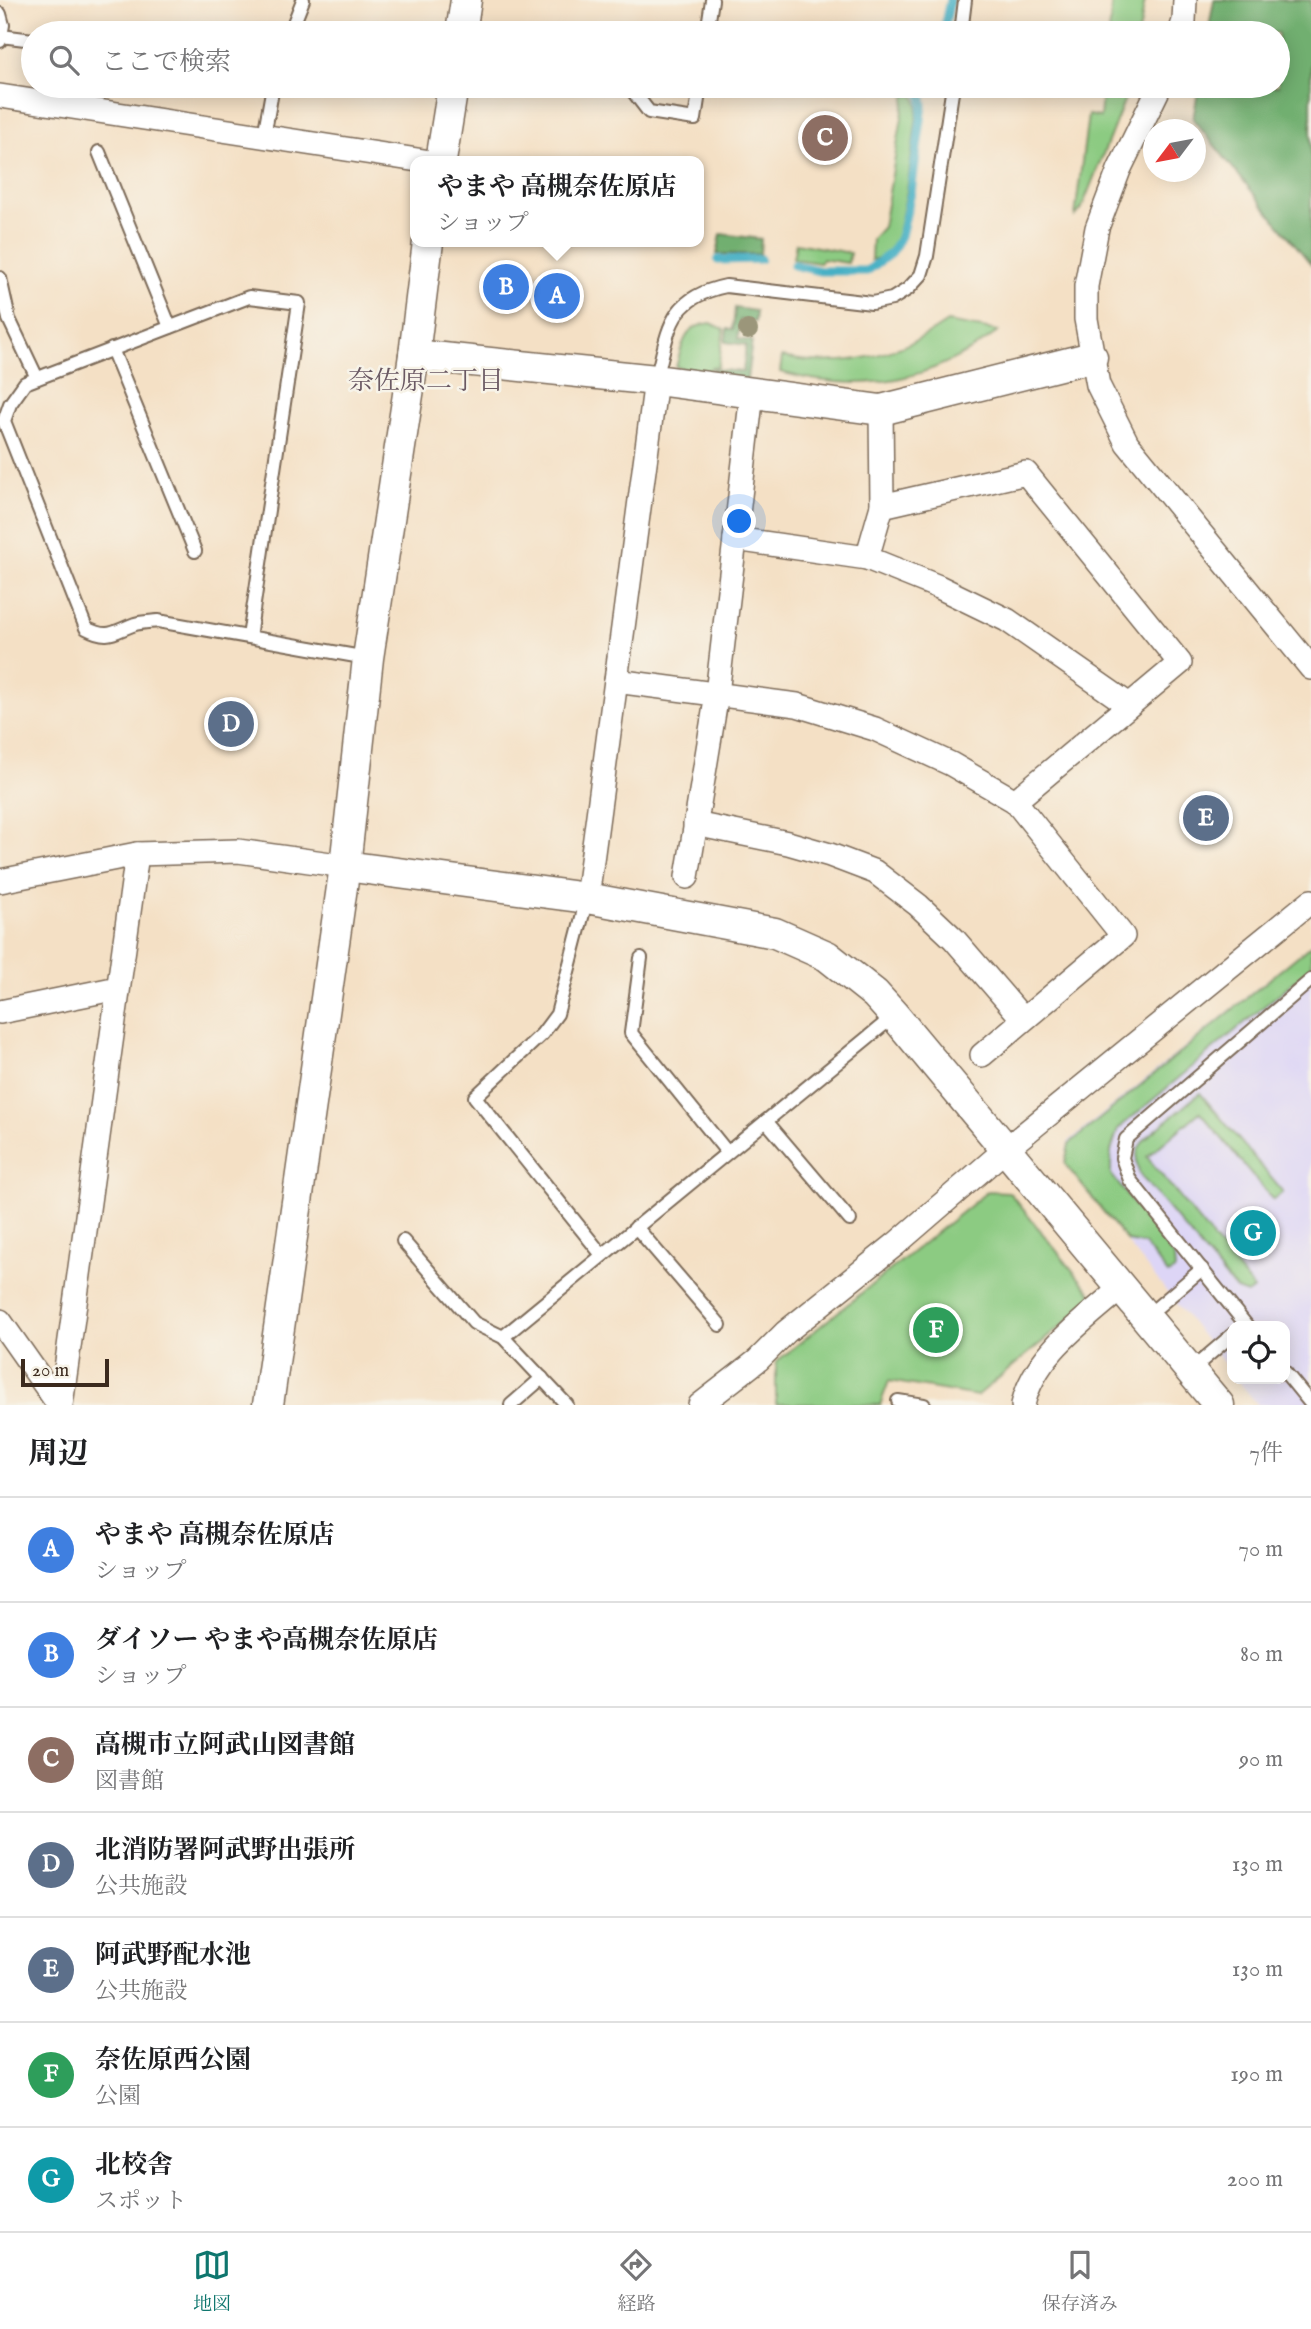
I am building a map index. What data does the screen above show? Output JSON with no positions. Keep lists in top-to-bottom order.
{
  "districts": ["奈佐原二丁目"],
  "scale_bar": "20 m",
  "north": "bottom left",
  "page": {
    "search": "ここで検索",
    "pins": [
      "C",
      "B",
      "A",
      "D",
      "E",
      "G",
      "F"
    ],
    "popup": ["やまや 高槻奈佐原店", "ショップ"],
    "scale": "20 m",
    "heading": ["周辺", "7件"],
    "list": [
      {
        "mark": "A",
        "name": "やまや 高槻奈佐原店",
        "note": "ショップ",
        "value": "70 m"
      },
      {
        "mark": "B",
        "name": "ダイソー やまや高槻奈佐原店",
        "note": "ショップ",
        "value": "80 m"
      },
      {
        "mark": "C",
        "name": "高槻市立阿武山図書館",
        "note": "図書館",
        "value": "90 m"
      },
      {
        "mark": "D",
        "name": "北消防署阿武野出張所",
        "note": "公共施設",
        "value": "130 m"
      },
      {
        "mark": "E",
        "name": "阿武野配水池",
        "note": "公共施設",
        "value": "130 m"
      },
      {
        "mark": "F",
        "name": "奈佐原西公園",
        "note": "公園",
        "value": "190 m"
      },
      {
        "mark": "G",
        "name": "北校舎",
        "note": "スポット",
        "value": "200 m"
      }
    ],
    "nav": ["地図", "経路", "保存済み"]
  }
}
